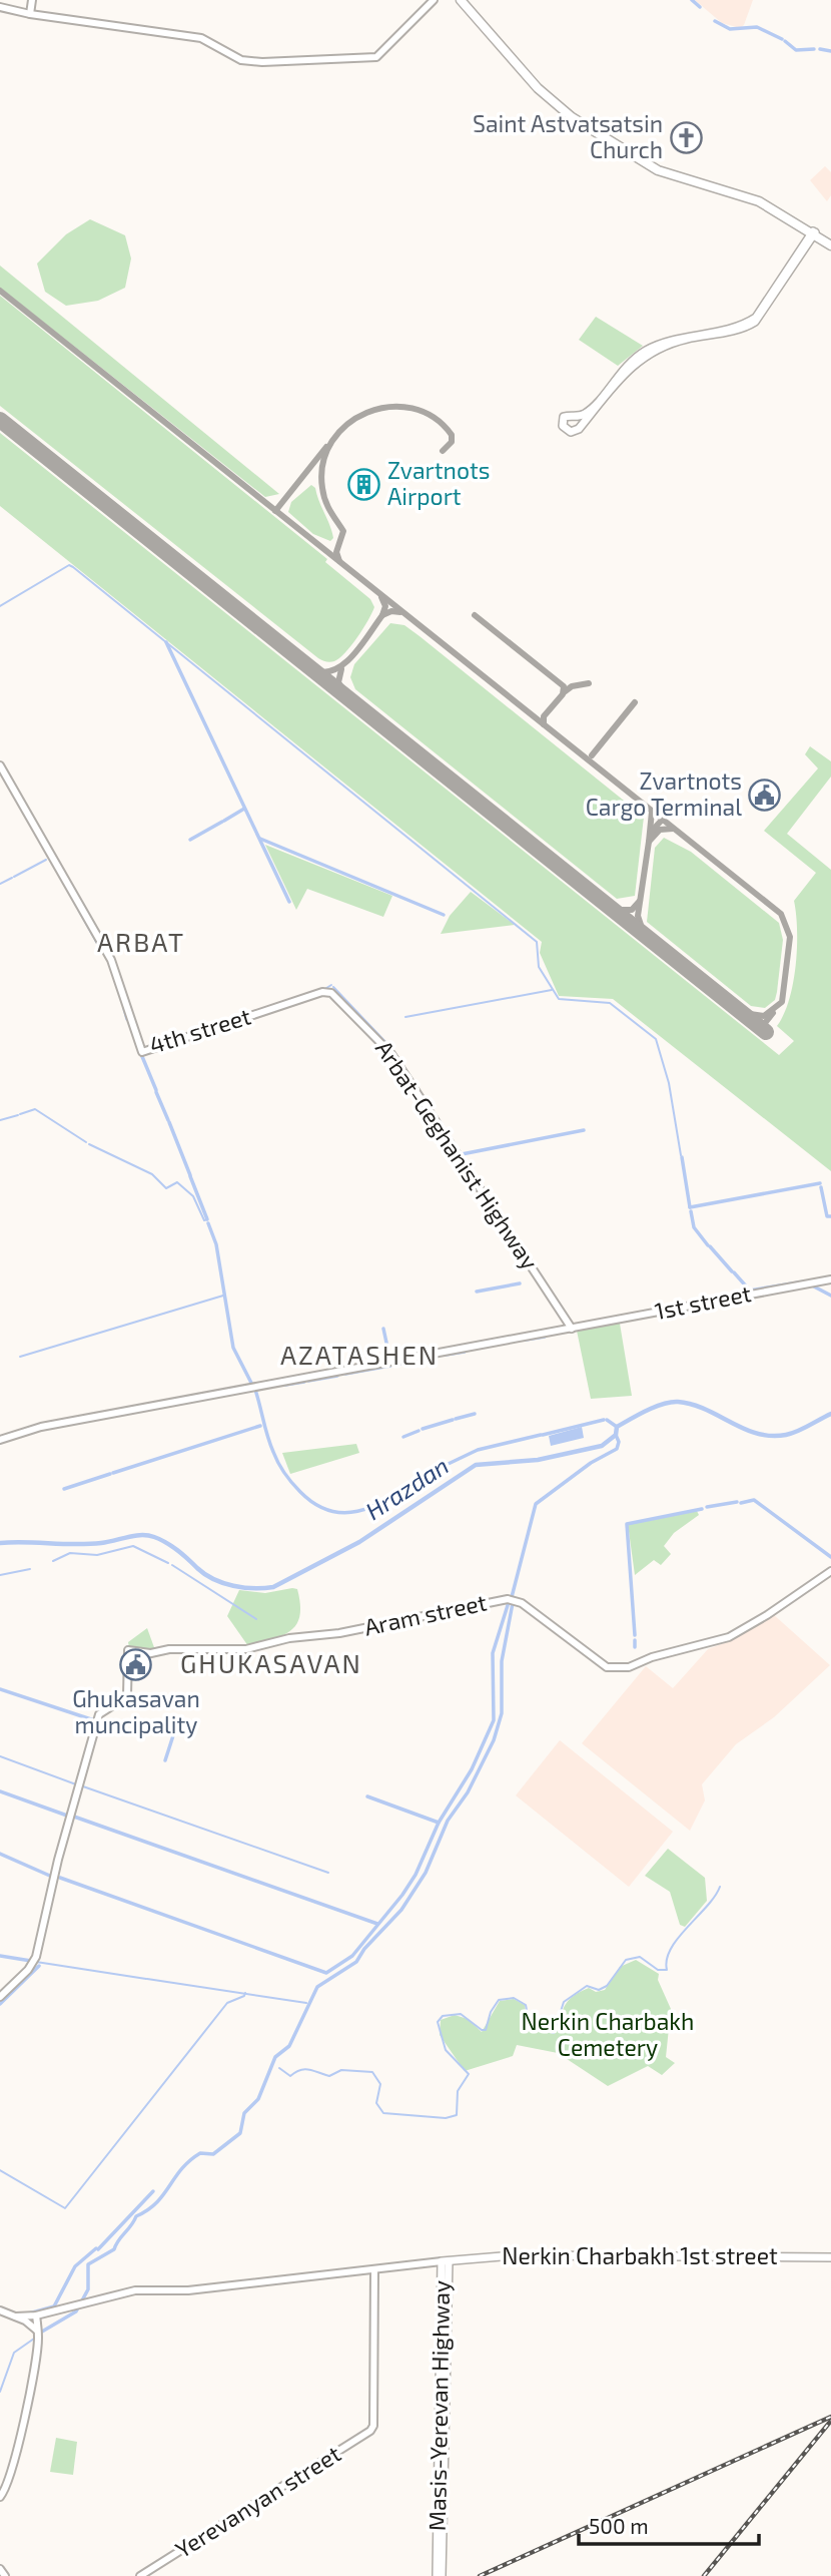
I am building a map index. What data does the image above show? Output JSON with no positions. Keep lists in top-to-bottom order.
{
  "streets": {
    "main road": [
      "4th street",
      "Arbat-Geghanist Highway",
      "1st street",
      "Aram street",
      "Nerkin Charbakh 1st street",
      "Masis-Yerevan Highway",
      "Yerevanyan street"
    ]
  },
  "crossings": [
    ["4th street", "Arbat-Geghanist Highway"],
    ["Arbat-Geghanist Highway", "1st street"],
    ["Nerkin Charbakh 1st street", "Masis-Yerevan Highway"]
  ],
  "districts": ["ARBAT", "AZATASHEN", "GHUKASAVAN"],
  "water": ["Hrazdan"],
  "parks": ["Nerkin Charbakh Cemetery"],
  "places": {
    "church": ["Saint Astvatsatsin Church"],
    "building": ["Zvartnots Airport"],
    "public building": ["Zvartnots Cargo Terminal", "Ghukasavan muncipality"]
  },
  "scale_bar": "500 m"
}
